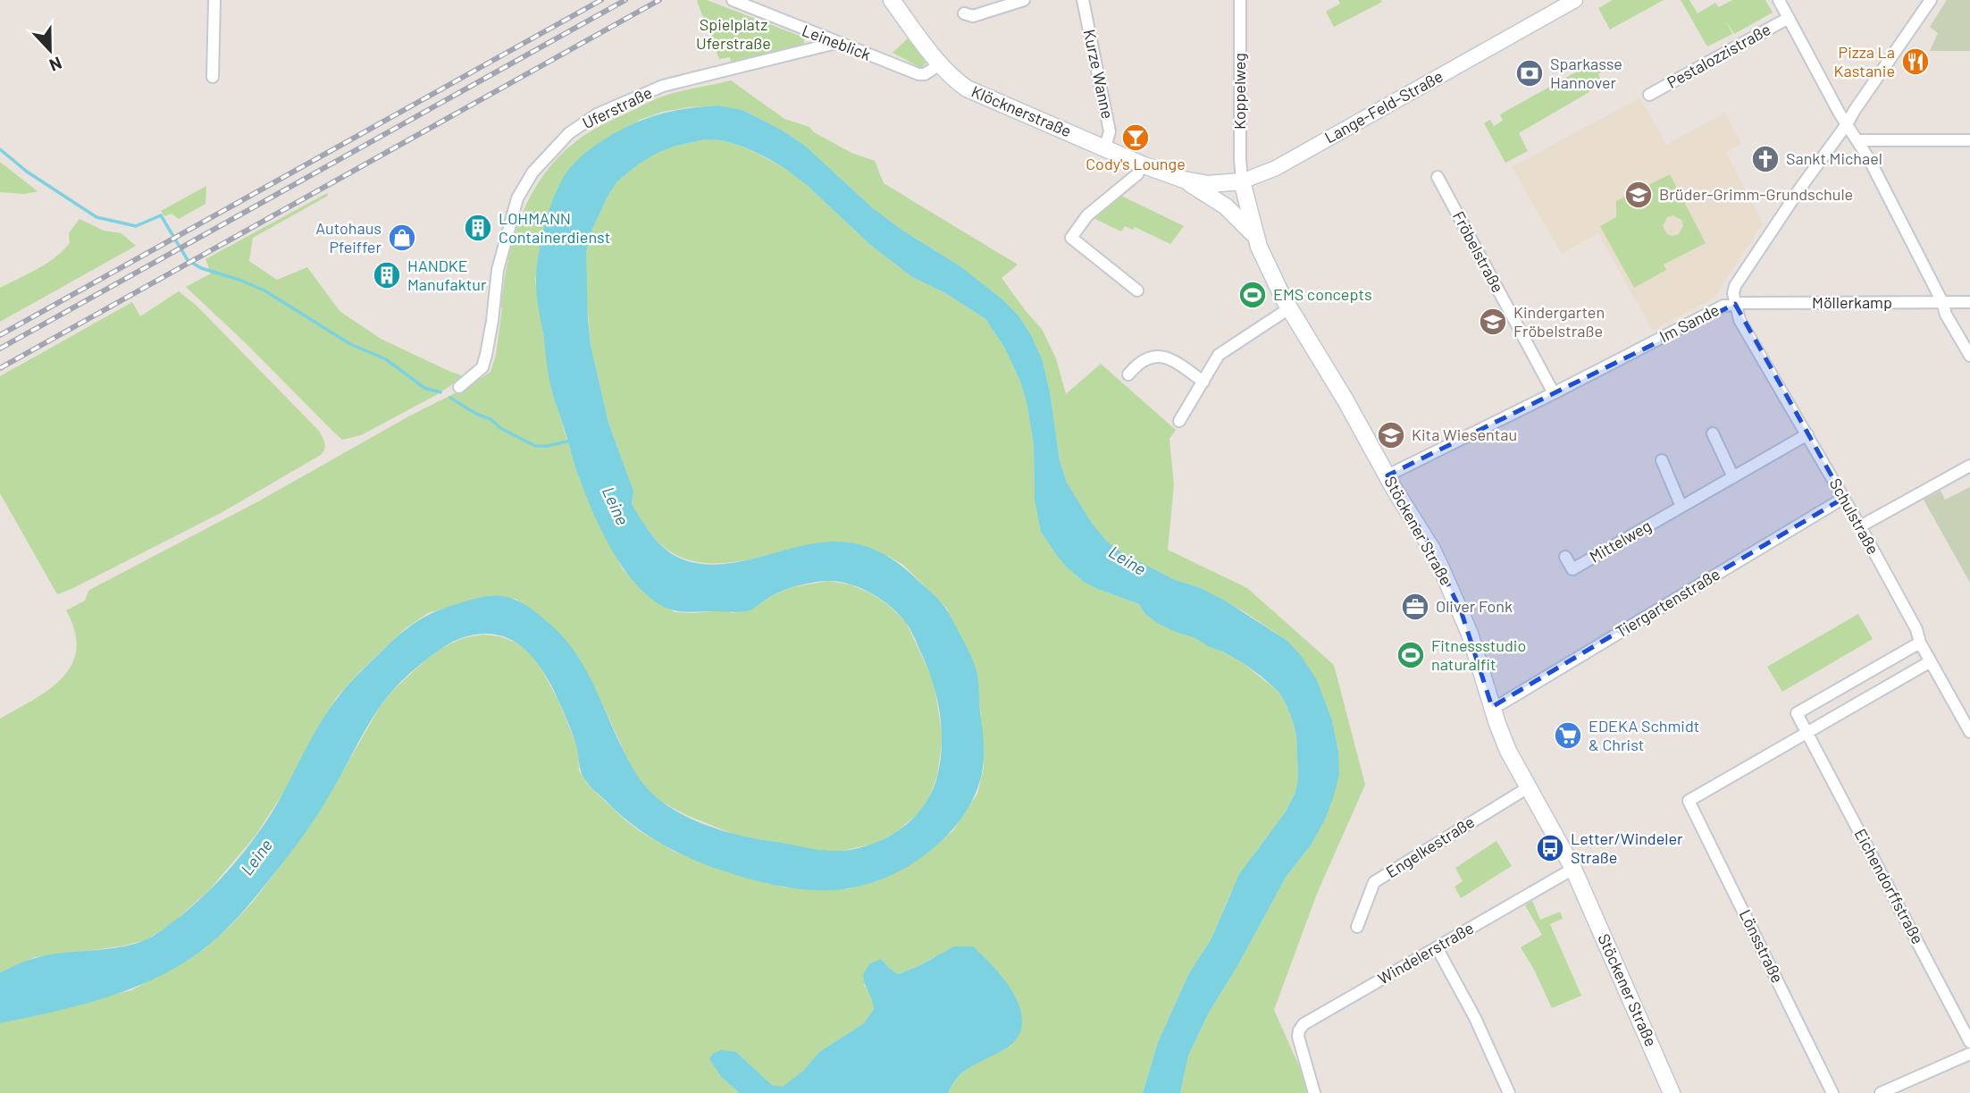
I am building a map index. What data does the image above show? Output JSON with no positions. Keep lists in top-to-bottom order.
{
  "streets": {
    "main road": ["Lange-Feld-Straße", "Klöcknerstraße", "Stöckener Straße"],
    "street": [
      "Leineblick",
      "Pestalozzistraße",
      "Kurze Wanne",
      "Koppelweg",
      "Uferstraße",
      "Fröbelstraße",
      "Möllerkamp",
      "Im Sande",
      "Schulstraße",
      "Mittelweg",
      "Tiergartenstraße",
      "Engelkestraße",
      "Eichendorffstraße",
      "Lönsstraße",
      "Windelerstraße"
    ]
  },
  "crossings": [
    ["Leineblick", "Uferstraße"],
    ["Leineblick", "Klöcknerstraße"],
    ["Kurze Wanne", "Klöcknerstraße"],
    ["Koppelweg", "Lange-Feld-Straße"],
    ["Koppelweg", "Stöckener Straße"],
    ["Lange-Feld-Straße", "Klöcknerstraße"],
    ["Lange-Feld-Straße", "Stöckener Straße"],
    ["Fröbelstraße", "Im Sande"],
    ["Möllerkamp", "Im Sande"],
    ["Möllerkamp", "Schulstraße"],
    ["Im Sande", "Schulstraße"],
    ["Im Sande", "Stöckener Straße"],
    ["Schulstraße", "Mittelweg"],
    ["Schulstraße", "Tiergartenstraße"],
    ["Stöckener Straße", "Tiergartenstraße"],
    ["Stöckener Straße", "Engelkestraße"],
    ["Stöckener Straße", "Windelerstraße"],
    ["Eichendorffstraße", "Lönsstraße"]
  ],
  "water": ["Leine"],
  "parks": ["Spielplatz Uferstraße"],
  "places": {
    "restaurant": ["Pizza La Kastanie"],
    "bank": ["Sparkasse Hannover"],
    "bar": ["Cody's Lounge"],
    "church": ["Sankt Michael"],
    "school or university": ["Brüder-Grimm-Grundschule", "Kindergarten Fröbelstraße", "Kita Wiesentau"],
    "building": ["LOHMANN Containerdienst", "HANDKE Manufaktur"],
    "shop": ["Autohaus Pfeiffer"],
    "sports": ["EMS concepts", "Fitnessstudio naturalfit"],
    "office": ["Oliver Fonk"],
    "supermarket": ["EDEKA Schmidt & Christ"],
    "bus stop": ["Letter/Windeler Straße"]
  },
  "north": "bottom"
}
